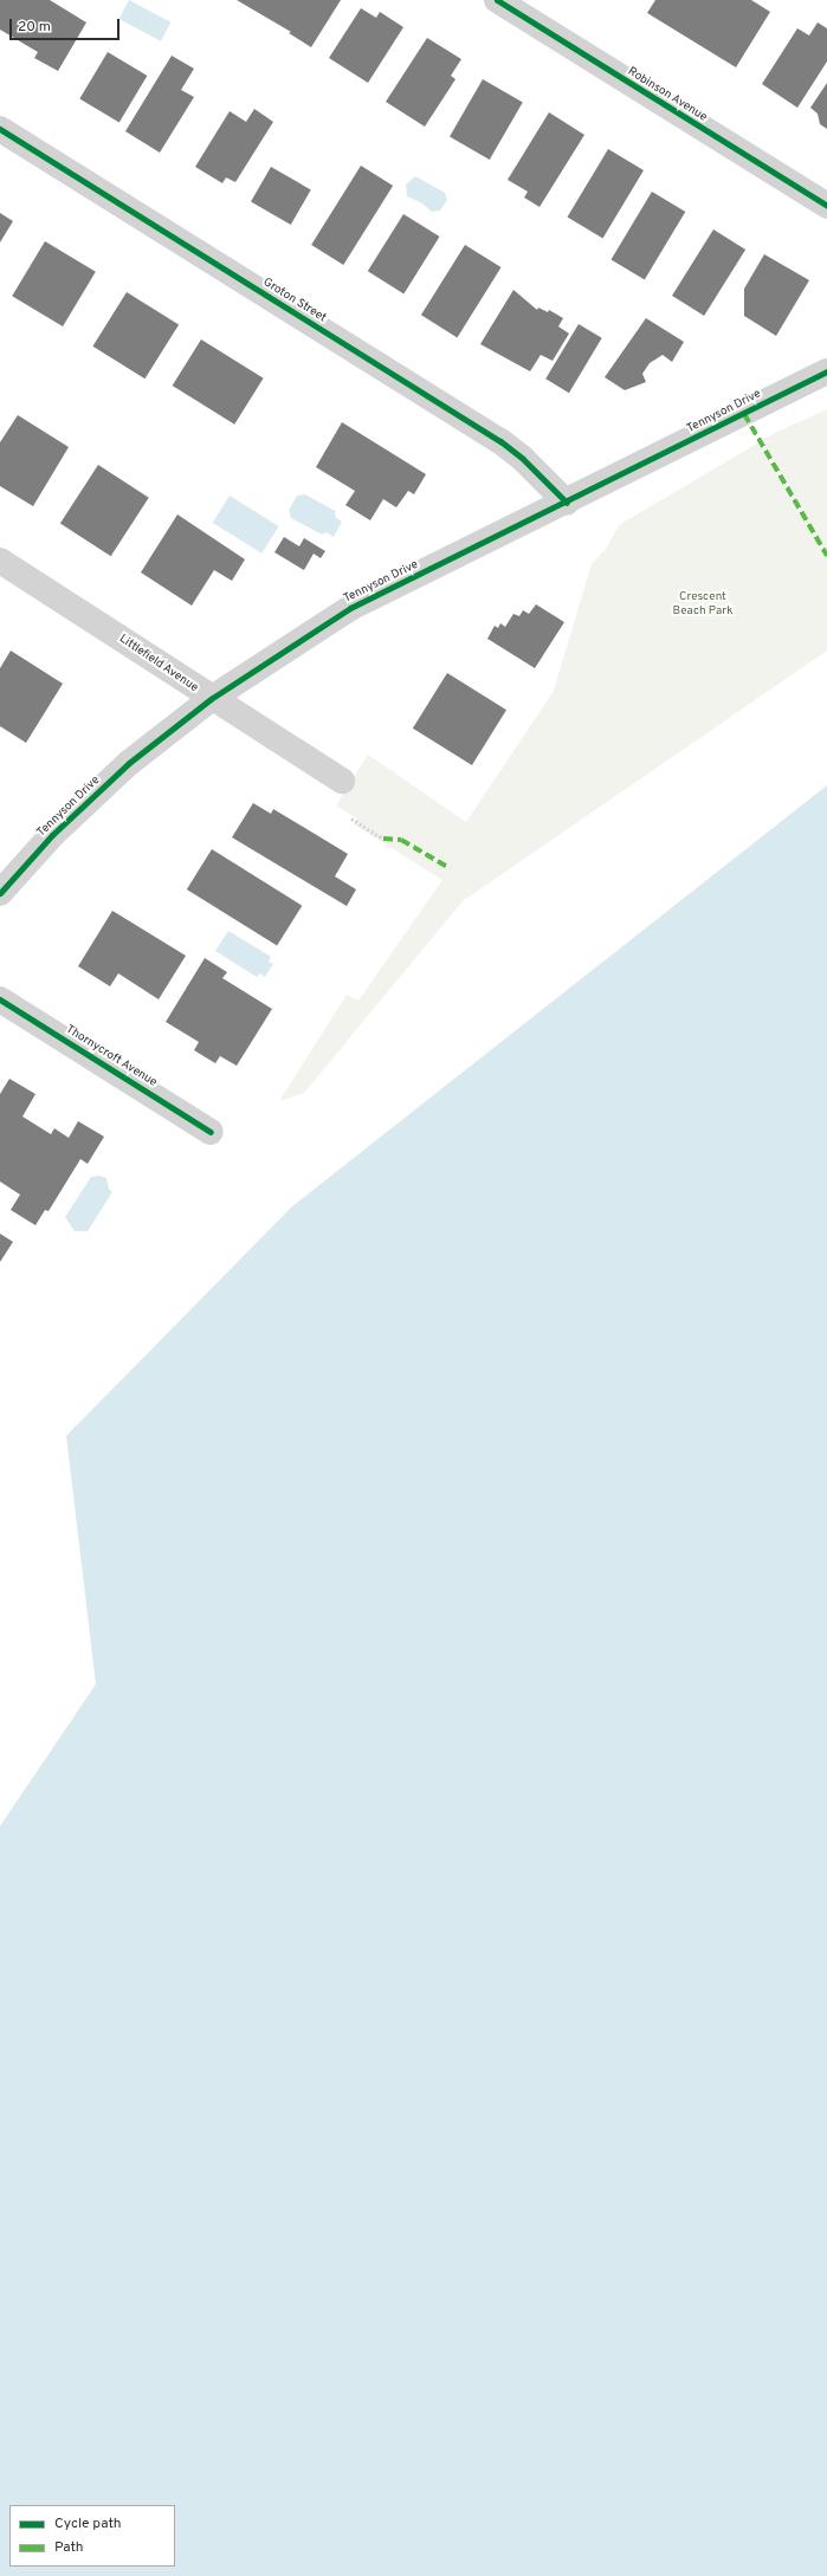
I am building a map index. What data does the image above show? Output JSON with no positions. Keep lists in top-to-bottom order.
{
  "streets": {
    "street": [
      "Robinson Avenue",
      "Groton Street",
      "Tennyson Drive",
      "Littlefield Avenue",
      "Thornycroft Avenue"
    ]
  },
  "crossings": [
    ["Groton Street", "Tennyson Drive"],
    ["Tennyson Drive", "Littlefield Avenue"]
  ],
  "parks": ["Crescent Beach Park"],
  "legend": ["Cycle path", "Path"],
  "scale_bar": "20 m"
}
